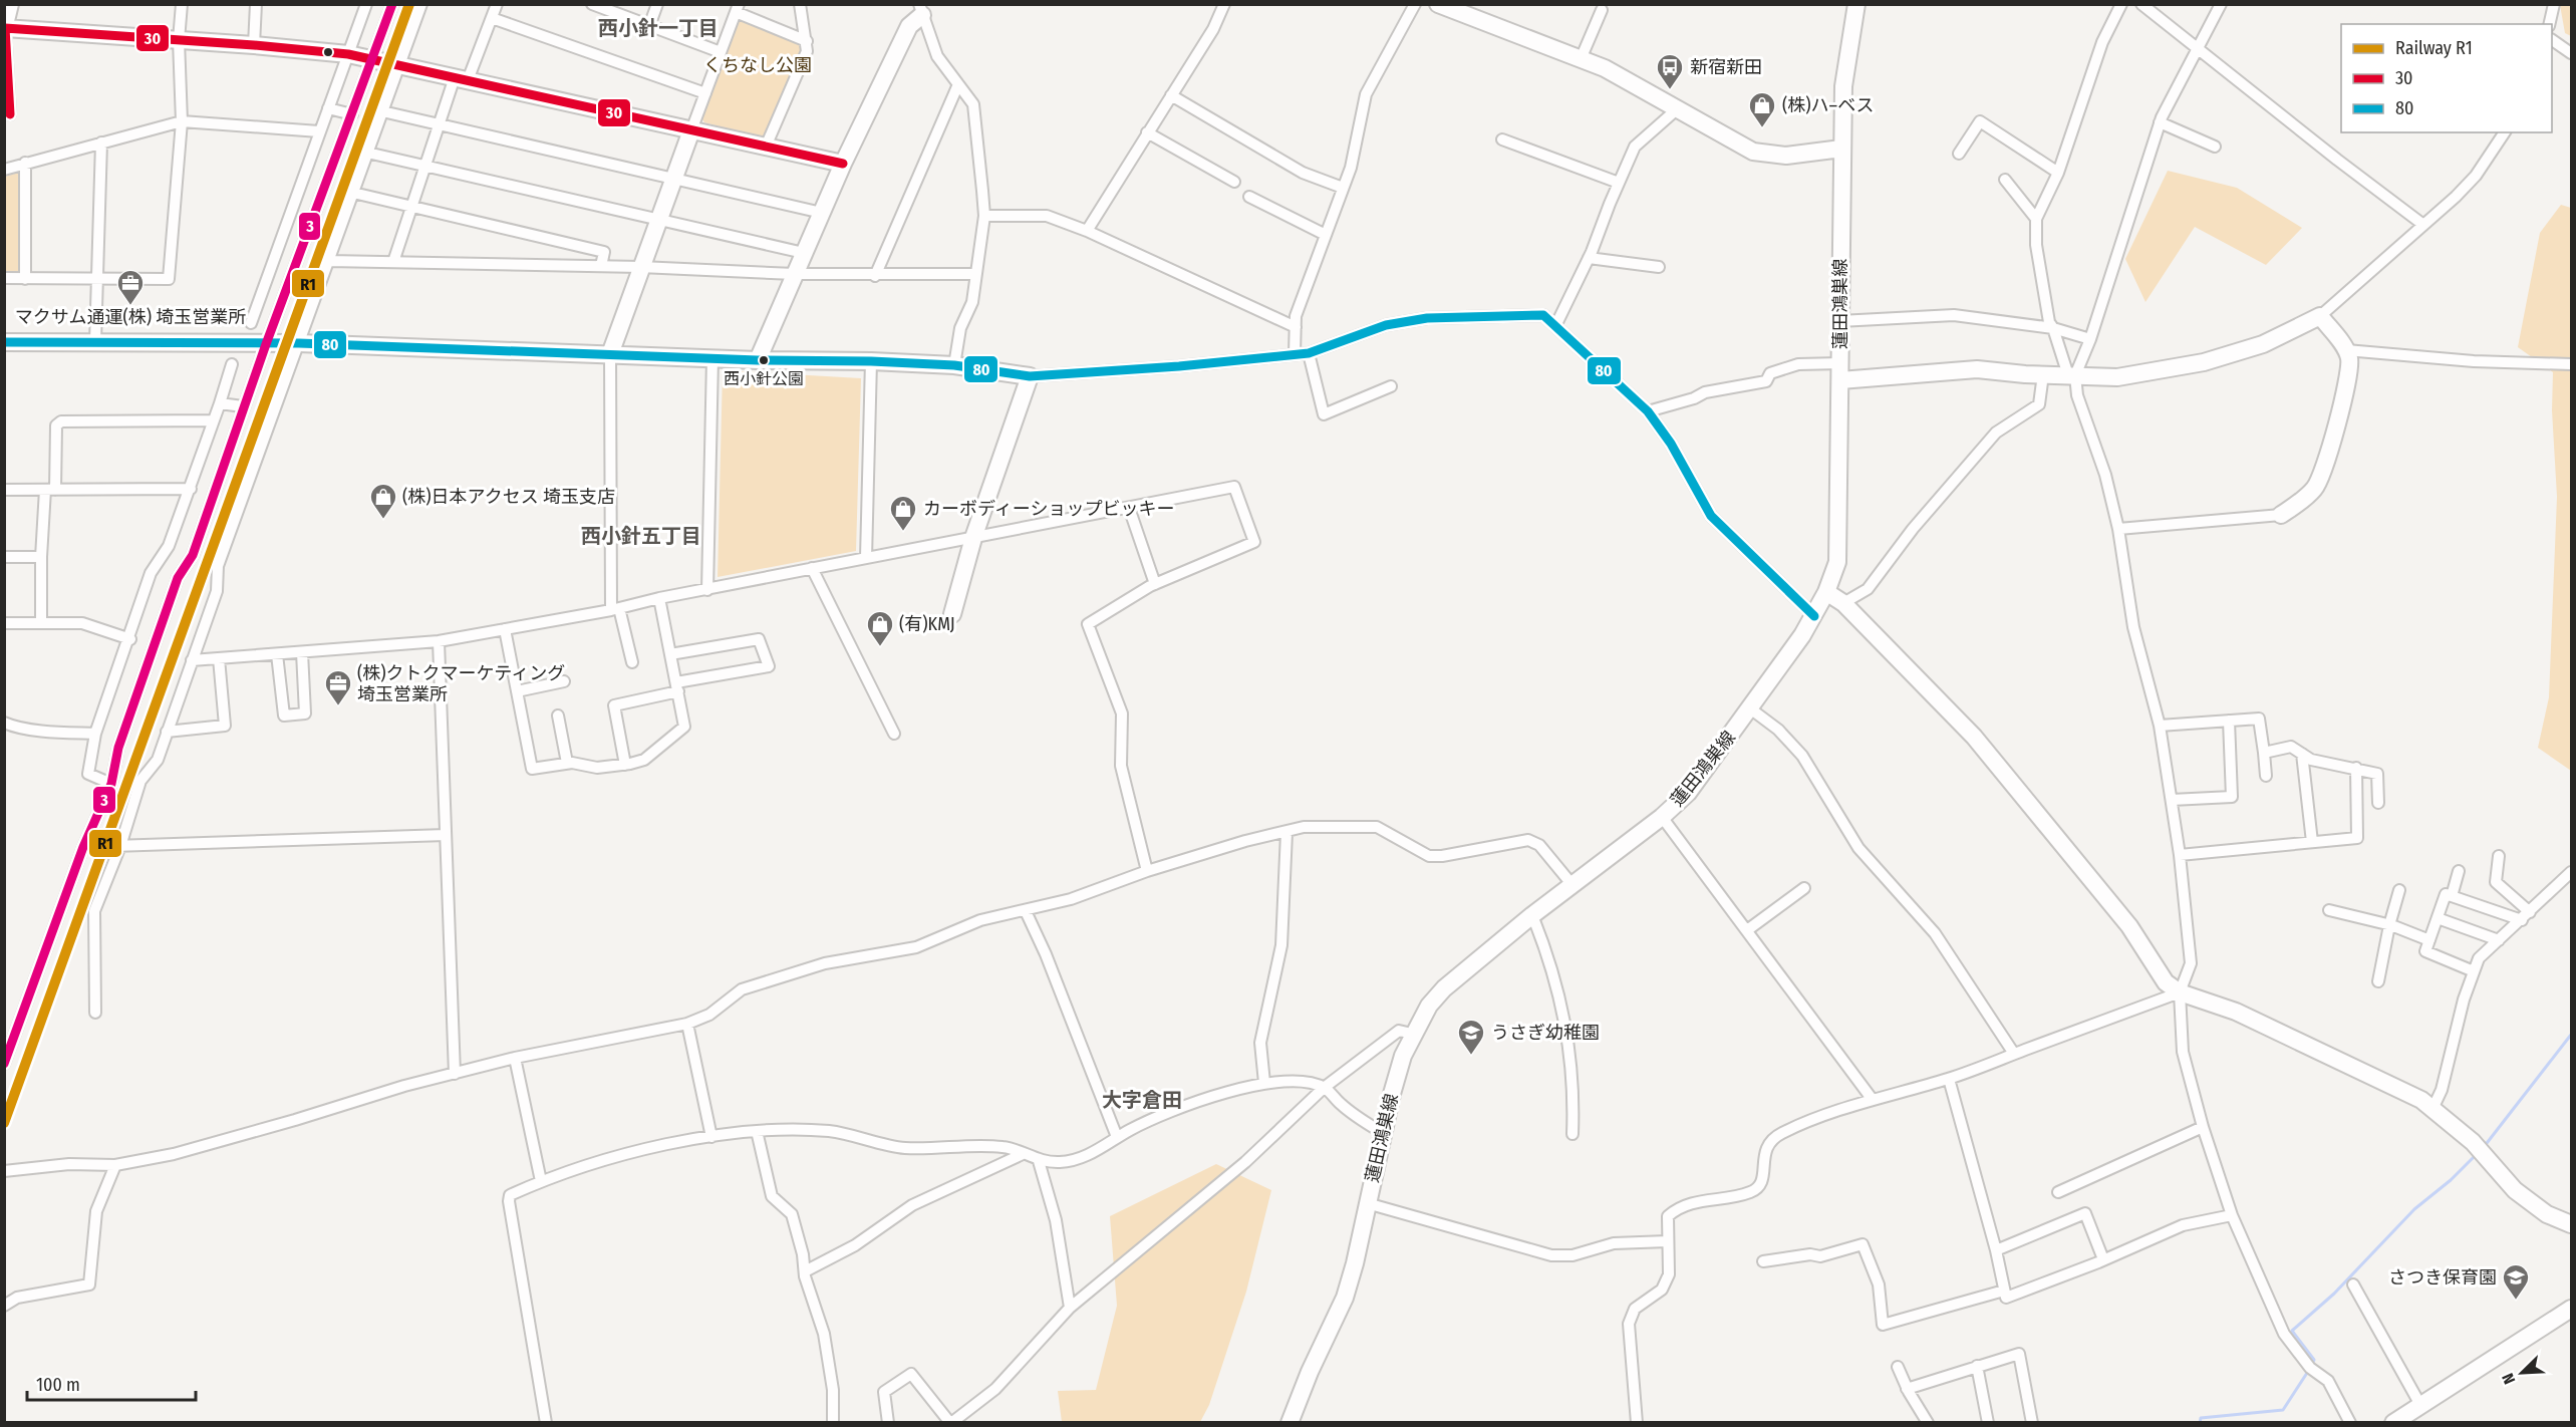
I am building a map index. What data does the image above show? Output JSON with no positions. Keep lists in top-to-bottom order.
{
  "streets": {
    "street": ["蓮田鴻巣線"]
  },
  "districts": ["西小針一丁目", "西小針五丁目", "大字倉田"],
  "parks": ["くちなし公園"],
  "places": {
    "bus stop": ["新宿新田"],
    "shop": [
      "(株)ハ―ベス",
      "(株)日本アクセス 埼玉支店",
      "カーボディーショップビッキー",
      "(有)KMJ"
    ],
    "office": ["マクサム通運(株) 埼玉営業所", "(株)クトクマーケティング 埼玉営業所"],
    "other": ["西小針公園"],
    "school or university": ["うさぎ幼稚園", "さつき保育園"]
  },
  "lines": [
    "rail line R1",
    "transit line 3",
    "transit line 30",
    "transit line 80"
  ],
  "legend": ["Railway R1", "30", "80"],
  "scale_bar": "100 m",
  "north": "bottom left"
}
